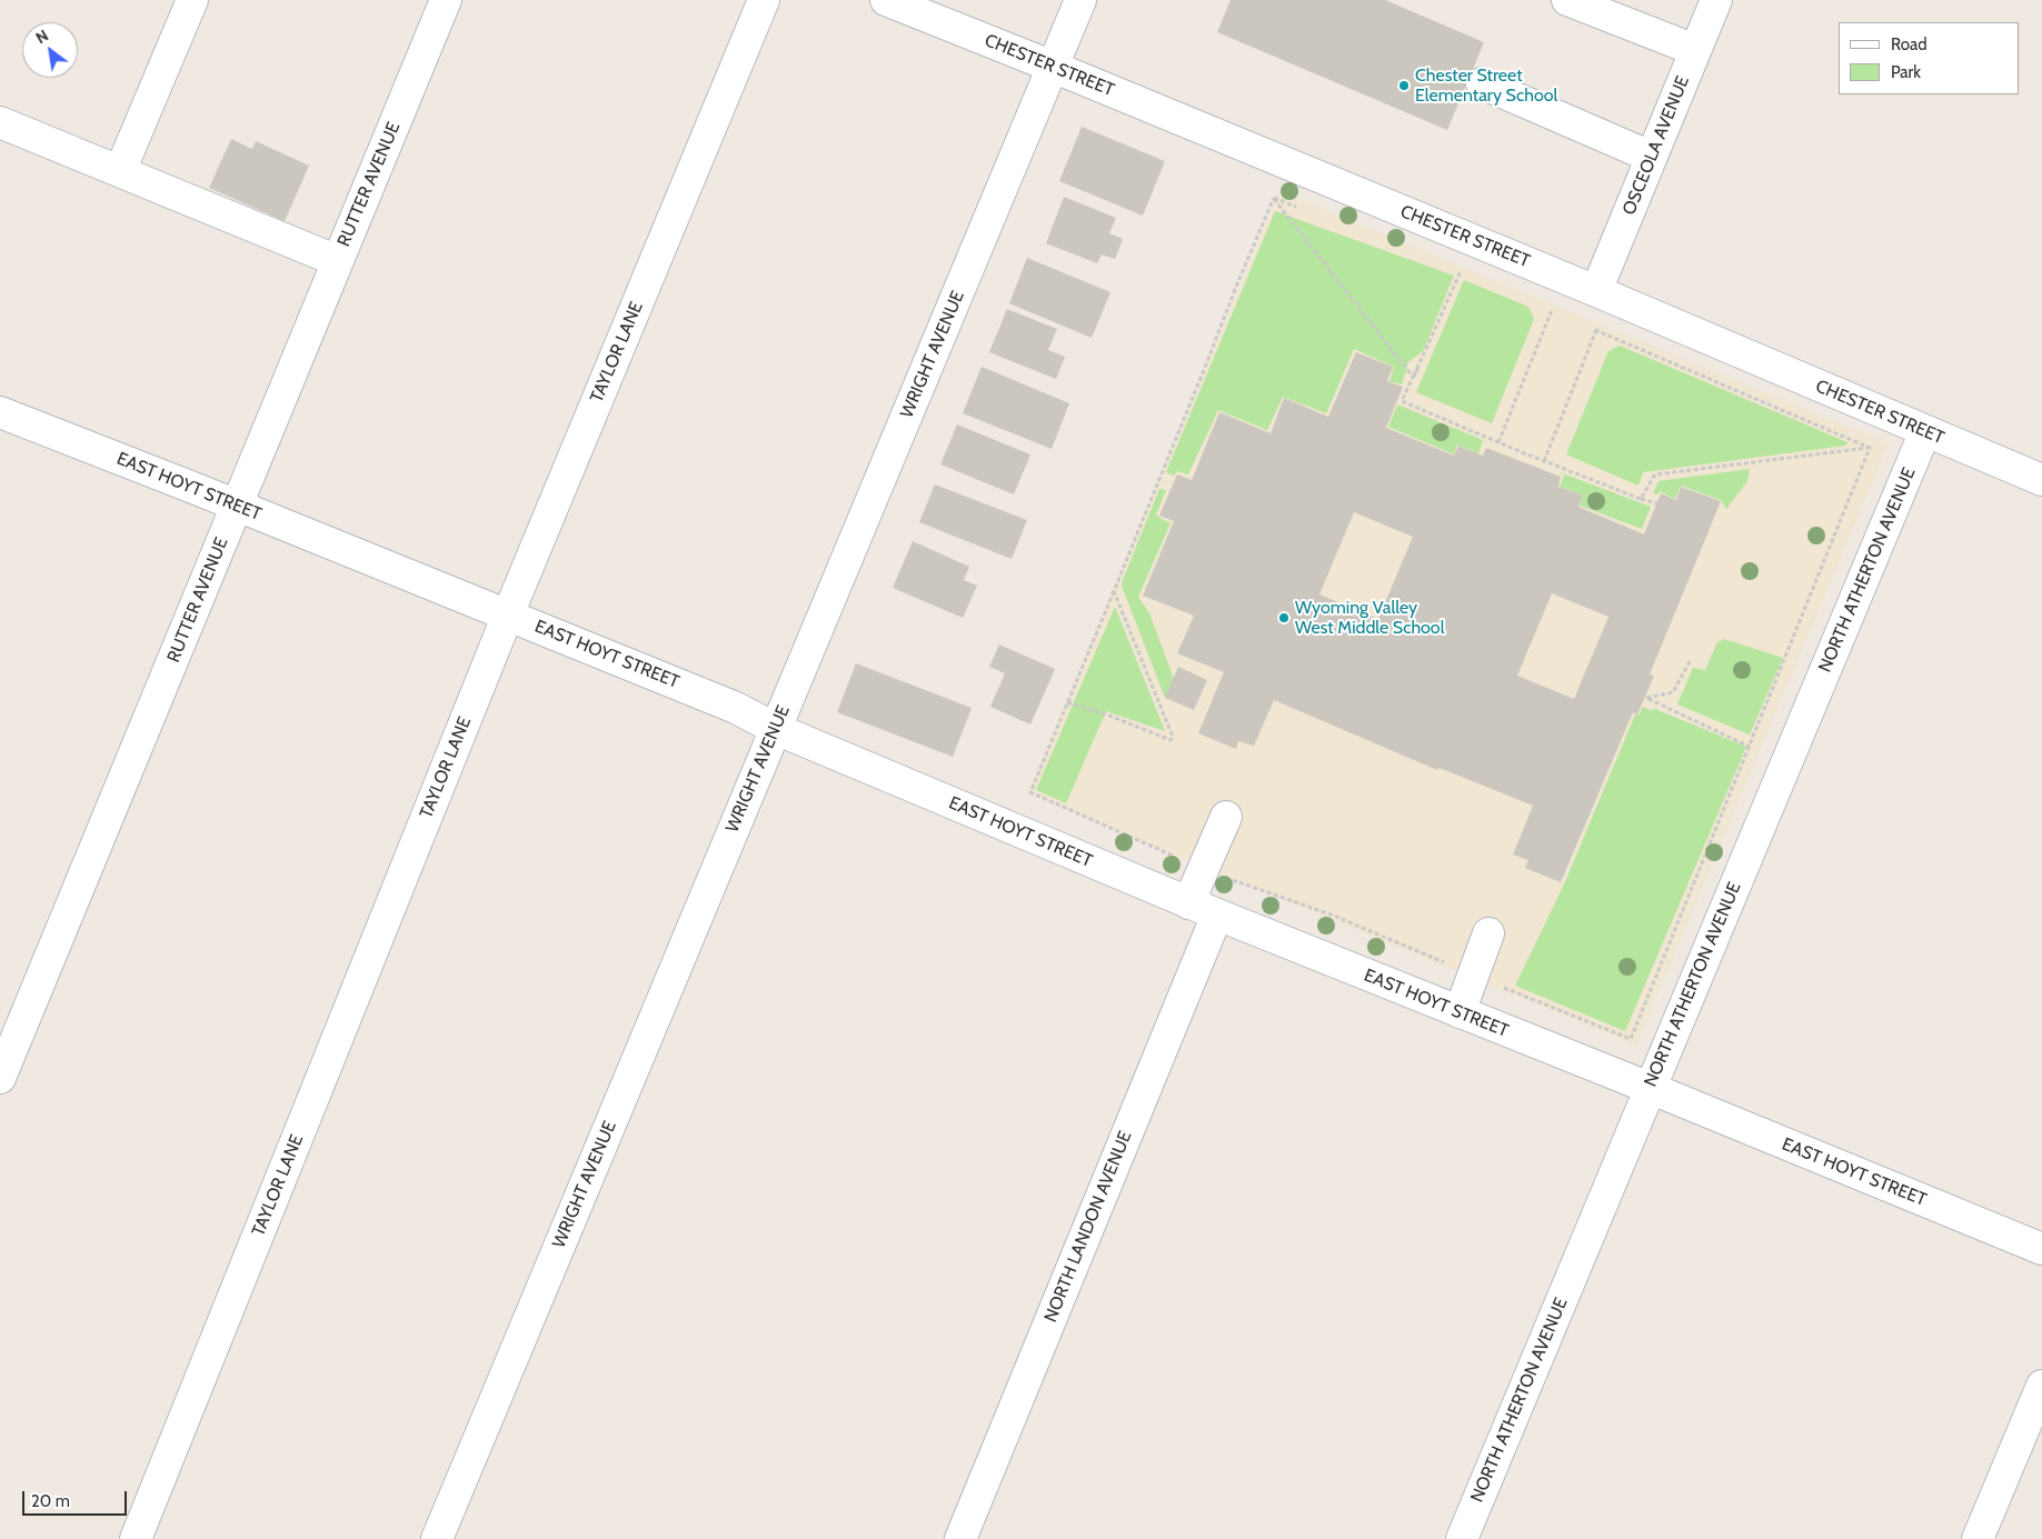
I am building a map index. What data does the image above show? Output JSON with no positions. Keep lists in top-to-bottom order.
{
  "streets": {
    "street": [
      "CHESTER STREET",
      "OSCEOLA AVENUE",
      "RUTTER AVENUE",
      "TAYLOR LANE",
      "WRIGHT AVENUE",
      "EAST HOYT STREET",
      "NORTH ATHERTON AVENUE",
      "NORTH LANDON AVENUE"
    ]
  },
  "crossings": [
    ["CHESTER STREET", "OSCEOLA AVENUE"],
    ["CHESTER STREET", "WRIGHT AVENUE"],
    ["CHESTER STREET", "NORTH ATHERTON AVENUE"],
    ["RUTTER AVENUE", "EAST HOYT STREET"],
    ["TAYLOR LANE", "EAST HOYT STREET"],
    ["WRIGHT AVENUE", "EAST HOYT STREET"],
    ["EAST HOYT STREET", "NORTH ATHERTON AVENUE"],
    ["EAST HOYT STREET", "NORTH LANDON AVENUE"]
  ],
  "places": ["Chester Street Elementary School", "Wyoming Valley West Middle School"],
  "legend": ["Road", "Park"],
  "scale_bar": "20 m",
  "north": "top left"
}
